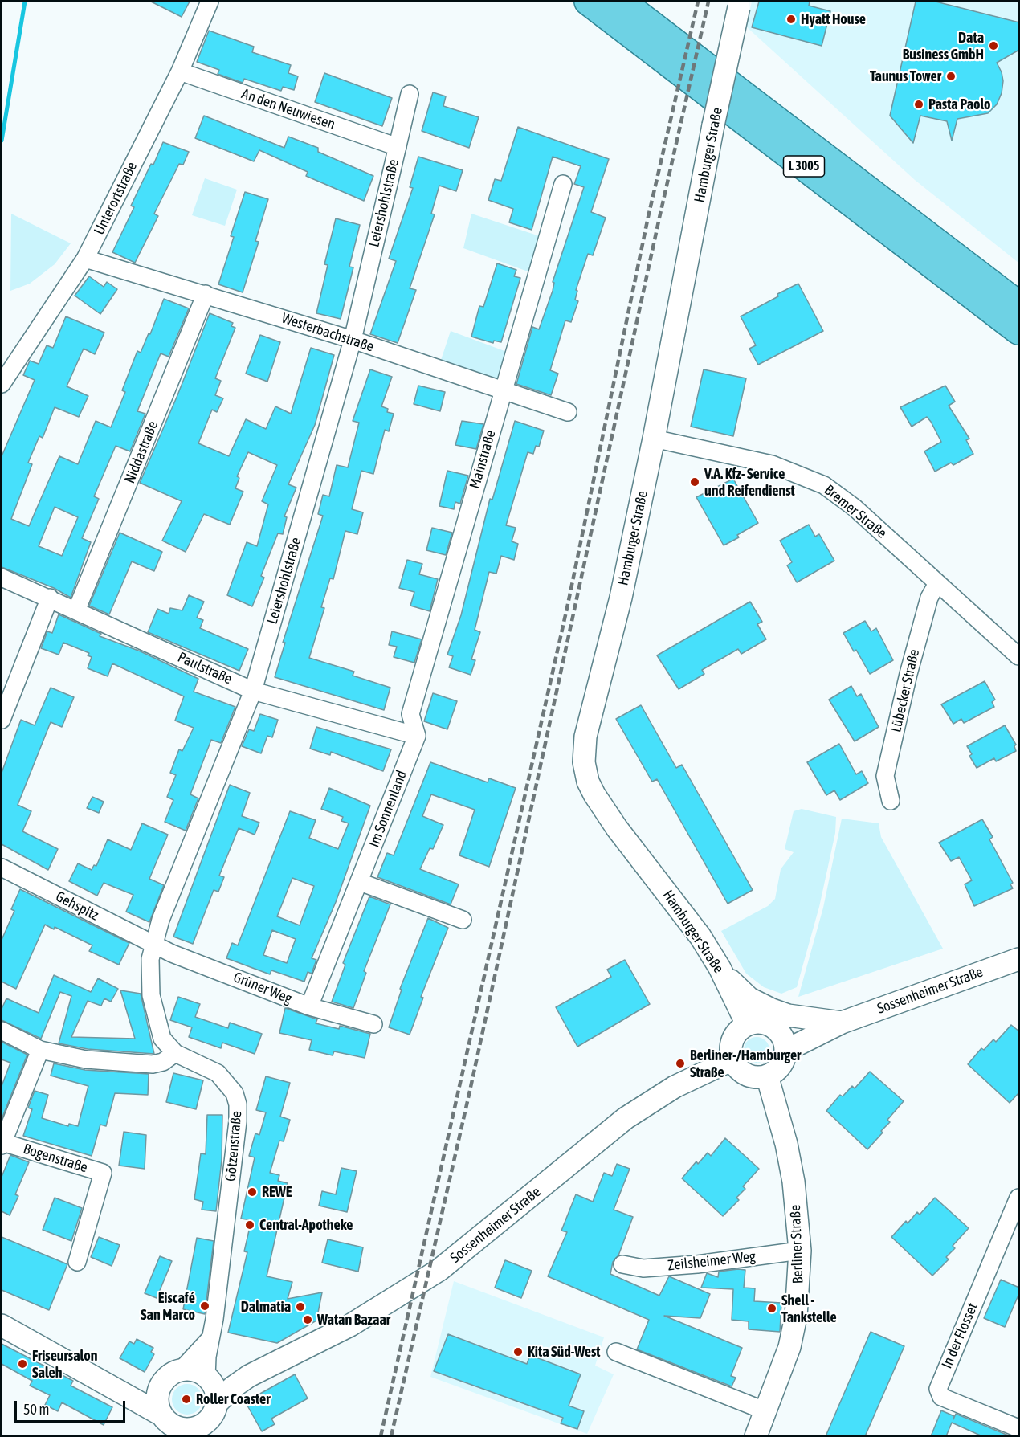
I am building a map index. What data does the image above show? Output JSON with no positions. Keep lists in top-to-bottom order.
{
  "streets": {
    "highway": ["L 3005"],
    "street": [
      "An den Neuwiesen",
      "Hamburger Straße",
      "Unterortstraße",
      "Leiershohlstraße",
      "Westerbachstraße",
      "Niddastraße",
      "Mainstraße",
      "Bremer Straße",
      "Paulstraße",
      "Lübecker Straße",
      "Im Sonnenland",
      "Gehspitz",
      "Grüner Weg",
      "Sossenheimer Straße",
      "Götzenstraße",
      "Bogenstraße",
      "Berliner Straße",
      "Zeilsheimer Weg",
      "In der Flosset"
    ]
  },
  "crossings": [
    ["An den Neuwiesen", "Unterortstraße"],
    ["An den Neuwiesen", "Leiershohlstraße"],
    ["Hamburger Straße", "Bremer Straße"],
    ["Hamburger Straße", "Sossenheimer Straße"],
    ["Hamburger Straße", "Berliner Straße"],
    ["Unterortstraße", "Westerbachstraße"],
    ["Leiershohlstraße", "Westerbachstraße"],
    ["Leiershohlstraße", "Paulstraße"],
    ["Leiershohlstraße", "Gehspitz"],
    ["Leiershohlstraße", "Grüner Weg"],
    ["Leiershohlstraße", "Götzenstraße"],
    ["Westerbachstraße", "Niddastraße"],
    ["Westerbachstraße", "Mainstraße"],
    ["Niddastraße", "Paulstraße"],
    ["Mainstraße", "Paulstraße"],
    ["Mainstraße", "Im Sonnenland"],
    ["Bremer Straße", "Lübecker Straße"],
    ["Paulstraße", "Im Sonnenland"],
    ["Im Sonnenland", "Grüner Weg"],
    ["Gehspitz", "Grüner Weg"],
    ["Sossenheimer Straße", "Götzenstraße"],
    ["Sossenheimer Straße", "Berliner Straße"],
    ["Berliner Straße", "Zeilsheimer Weg"]
  ],
  "places": [
    "Hyatt House",
    "Data Business GmbH",
    "Taunus Tower",
    "Pasta Paolo",
    "V.A. Kfz- Service und Reifendienst",
    "Berliner-/Hamburger Straße",
    "REWE",
    "Central-Apotheke",
    "Eiscafé San Marco",
    "Dalmatia",
    "Shell - Tankstelle",
    "Watan Bazaar",
    "Kita Süd-West",
    "Friseursalon Saleh",
    "Roller Coaster"
  ],
  "scale_bar": "50 m"
}
